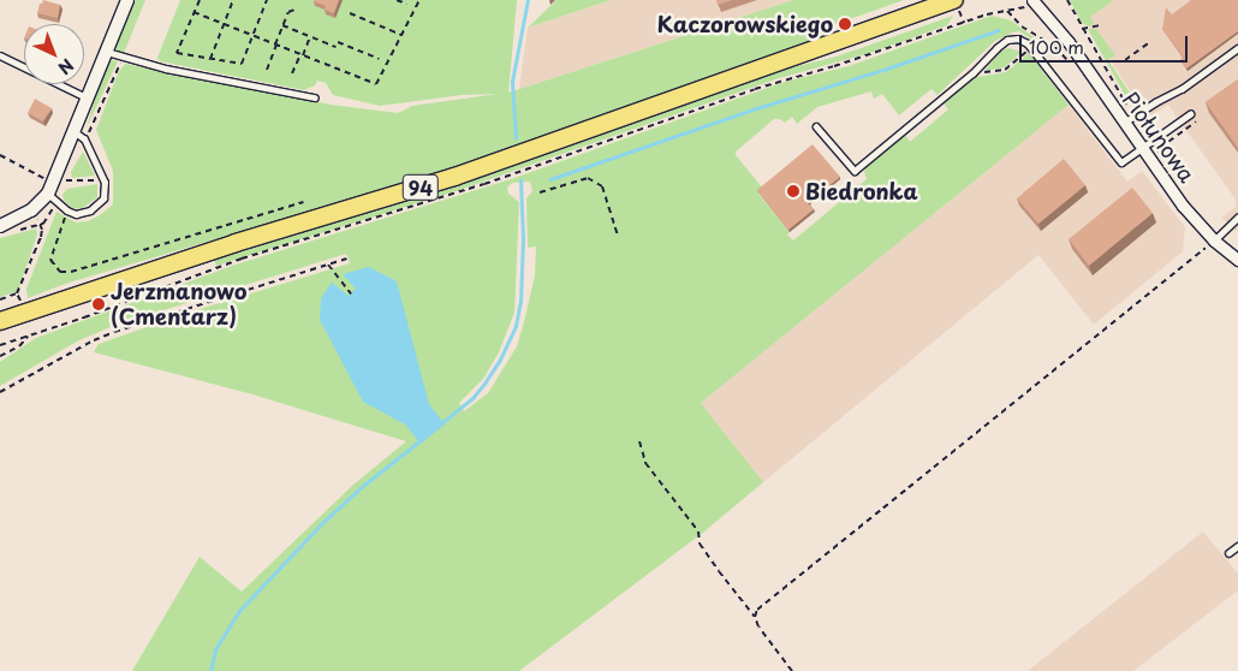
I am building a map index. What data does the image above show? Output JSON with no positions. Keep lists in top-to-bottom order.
{
  "streets": {
    "main road": ["94"],
    "street": ["Piołunowa"]
  },
  "places": ["Kaczorowskiego", "Biedronka", "Jerzmanowo (Cmentarz)"],
  "scale_bar": "100 m",
  "north": "bottom right"
}
